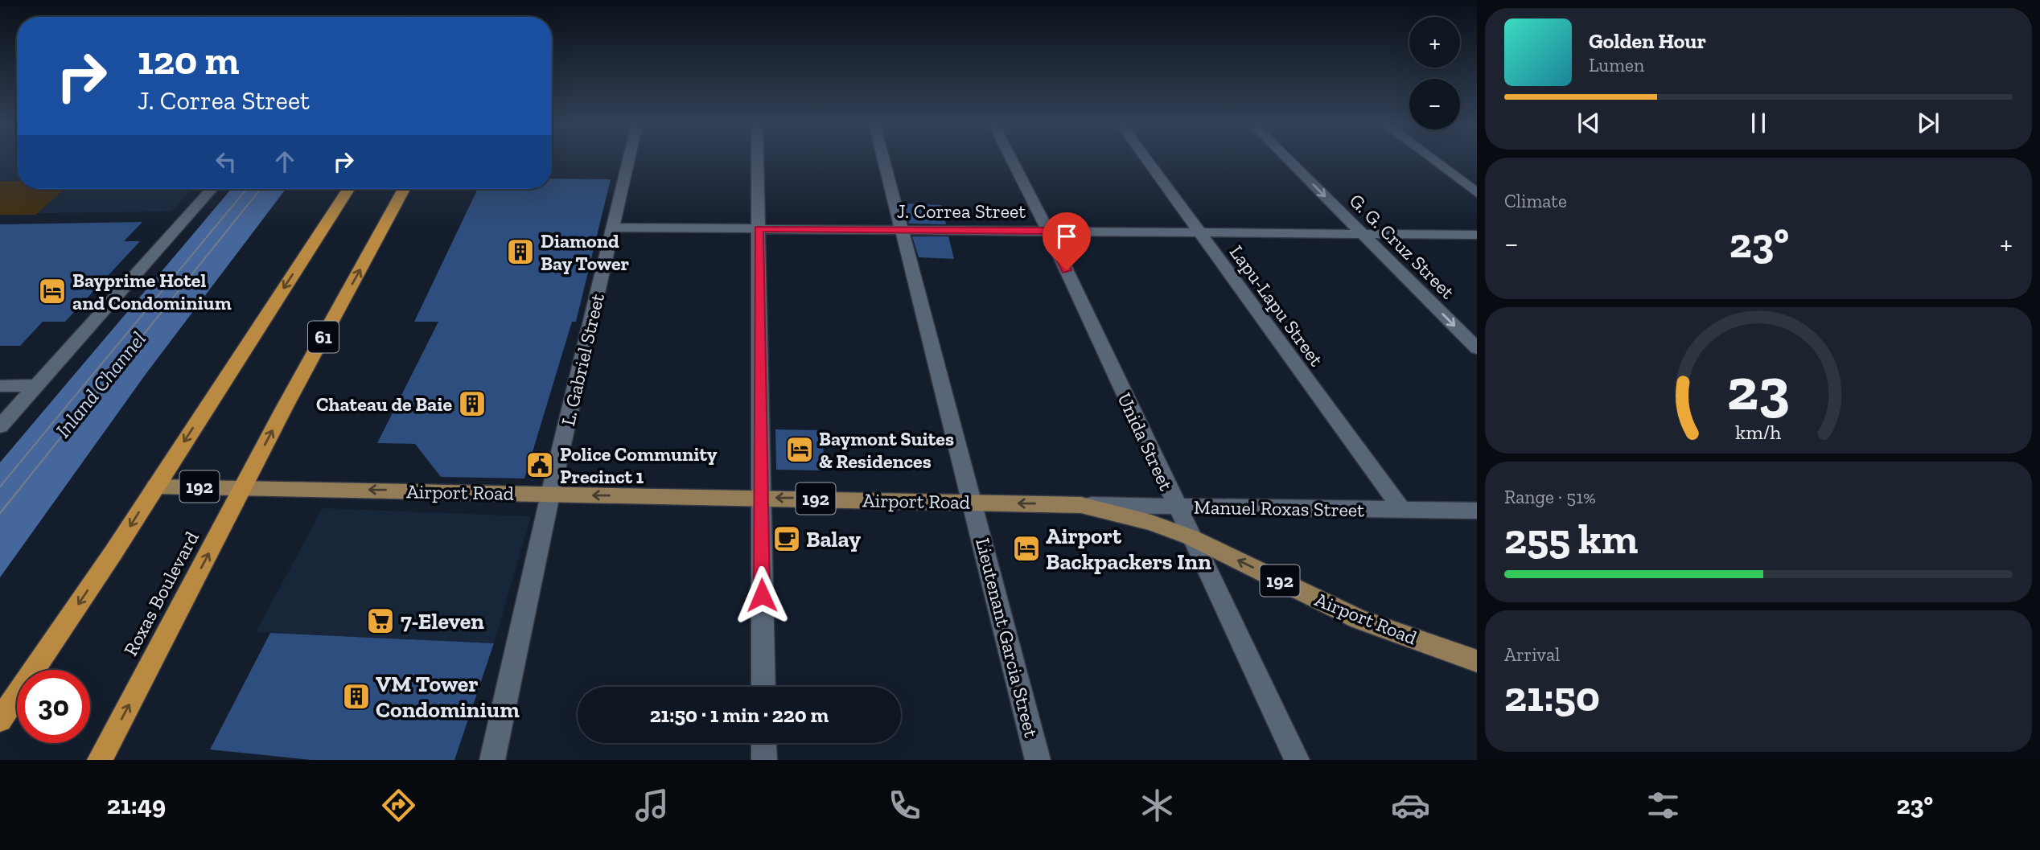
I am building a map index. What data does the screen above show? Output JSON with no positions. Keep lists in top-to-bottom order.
{
  "streets": {
    "highway": ["61", "Roxas Boulevard"],
    "main road": ["192", "Airport Road"],
    "street": [
      "J. Correa Street",
      "G. G. Cruz Street",
      "Lapu-Lapu Street",
      "L. Gabriel Street",
      "Unida Street",
      "Manuel Roxas Street",
      "Lieutenant Garcia Street"
    ]
  },
  "crossings": [
    ["J. Correa Street", "G. G. Cruz Street"],
    ["J. Correa Street", "Lapu-Lapu Street"],
    ["J. Correa Street", "L. Gabriel Street"],
    ["J. Correa Street", "Unida Street"],
    ["J. Correa Street", "Lieutenant Garcia Street"],
    ["Lapu-Lapu Street", "Manuel Roxas Street"],
    ["L. Gabriel Street", "Airport Road"],
    ["Unida Street", "Airport Road"],
    ["Unida Street", "Manuel Roxas Street"],
    ["Airport Road", "Manuel Roxas Street"],
    ["Airport Road", "Roxas Boulevard"],
    ["Airport Road", "Lieutenant Garcia Street"]
  ],
  "one_way": ["G. G. Cruz Street", "Airport Road"],
  "water": ["Inland Channel"],
  "places": {
    "building": ["Diamond Bay Tower", "Chateau de Baie", "VM Tower Condominium"],
    "hotel": ["Bayprime Hotel and Condominium", "Baymont Suites & Residences", "Airport Backpackers Inn"],
    "public building": ["Police Community Precinct 1"],
    "cafe": ["Balay"],
    "supermarket": ["7-Eleven"]
  },
  "page": {
    "map_buttons": ["+", "−"],
    "turn": ["120 m", "J. Correa Street"],
    "song": ["Golden Hour", "Lumen"],
    "tile": [
      "Climate",
      ["Range · 51%", "255 km"],
      ["Arrival", "21:50"]
    ],
    "heat": ["−", "23°", "+"],
    "limit": "30",
    "trip": "21:50 · 1 min · 220 m",
    "tabs": ["21:49", "23°"],
    "gauge": ["23", "km/h"]
  }
}
